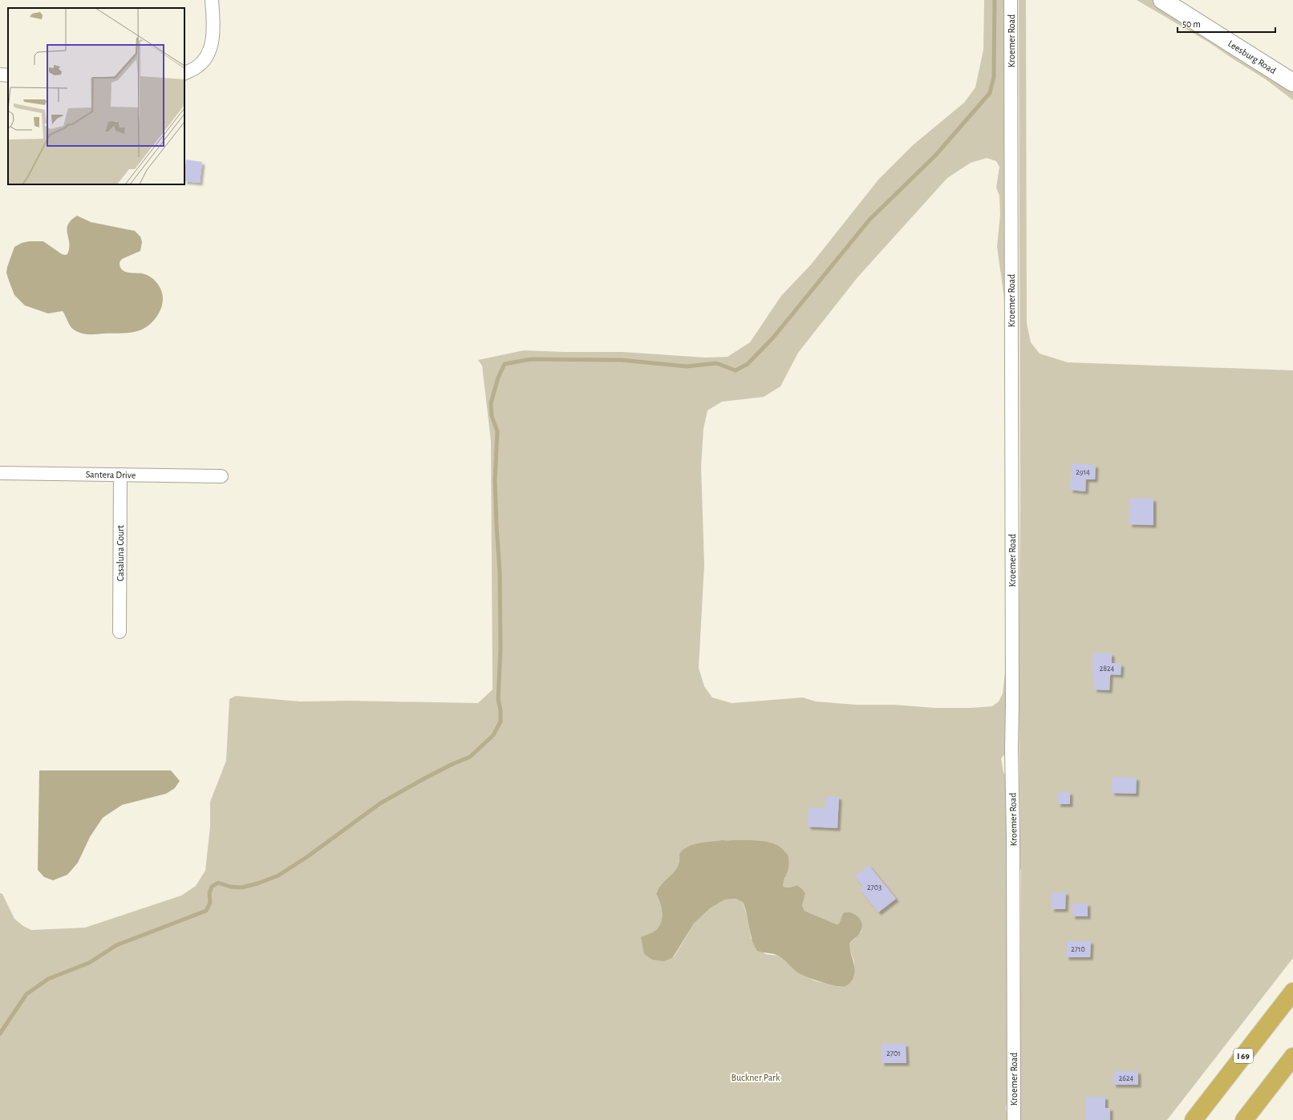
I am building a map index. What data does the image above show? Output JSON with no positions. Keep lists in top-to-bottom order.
{
  "streets": {
    "highway": ["I 69"],
    "main road": ["Leesburg Road"],
    "street": ["Kroemer Road", "Santera Drive", "Casaluna Court"]
  },
  "crossings": [
    ["Santera Drive", "Casaluna Court"]
  ],
  "parks": ["Buckner Park"],
  "house_numbers": [
    "2914",
    "2824",
    "2703",
    "2710",
    "2701",
    "2624"
  ],
  "scale_bar": "50 m"
}
